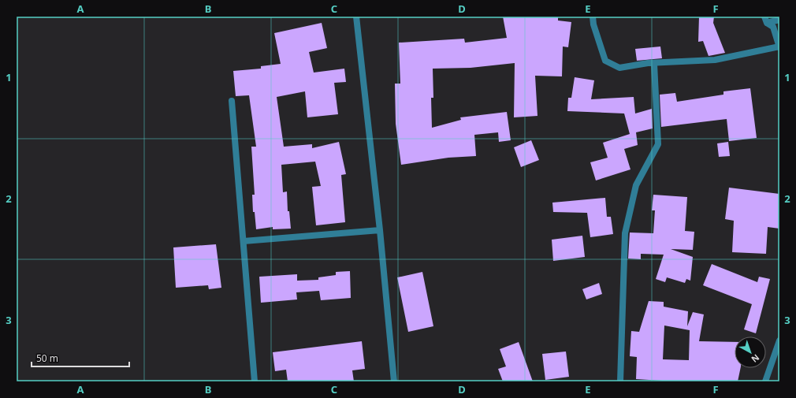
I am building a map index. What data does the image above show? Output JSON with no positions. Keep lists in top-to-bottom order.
{
  "scale_bar": "50 m",
  "north": "bottom right",
  "grid": {
    "columns": [
      "A",
      "B",
      "C",
      "D",
      "E",
      "F"
    ],
    "rows": ["1", "2", "3"]
  }
}
